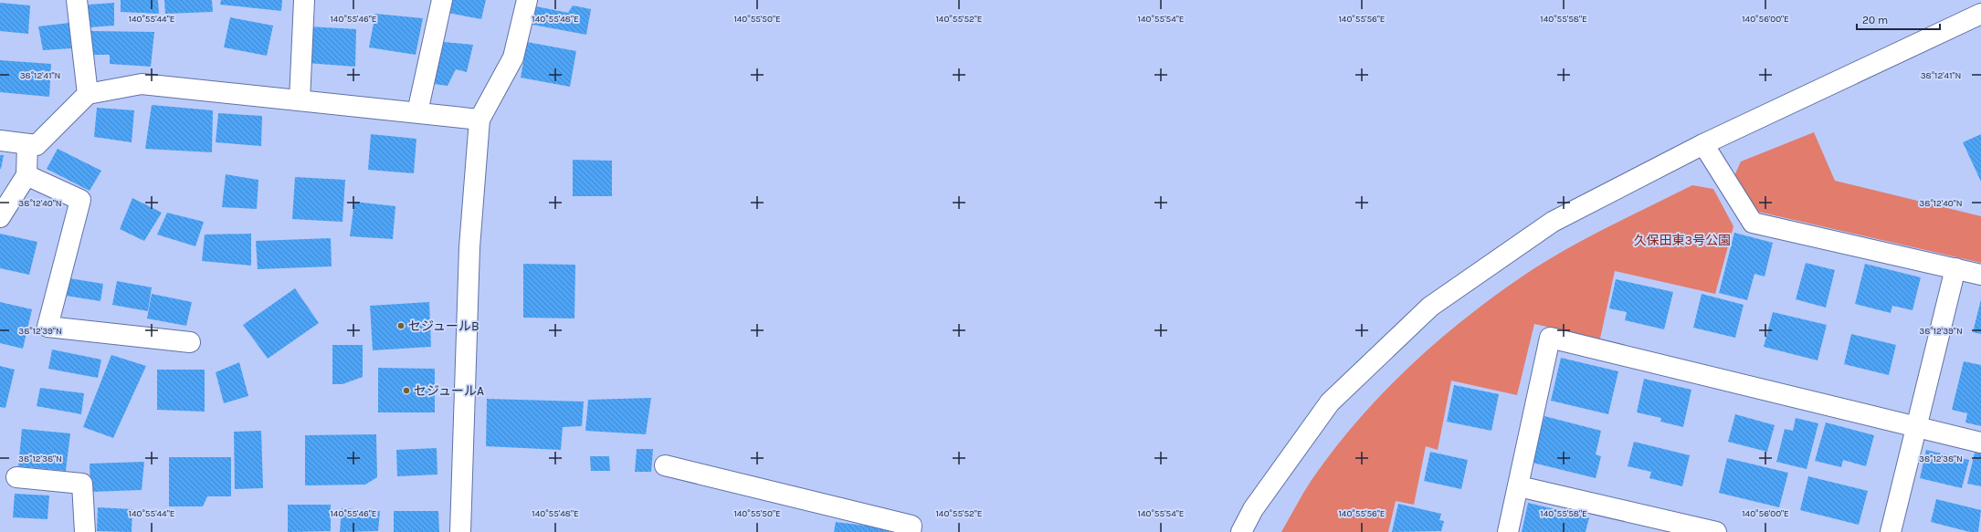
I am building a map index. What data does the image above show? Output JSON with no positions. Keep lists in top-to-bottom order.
{
  "parks": ["久保田東3号公園"],
  "places": ["セジュールB", "セジュールA"],
  "scale_bar": "20 m",
  "coordinates": [
    "140°55'44\"E",
    "140°55'46\"E",
    "140°55'48\"E",
    "140°55'50\"E",
    "140°55'52\"E",
    "140°55'54\"E",
    "140°55'56\"E",
    "140°55'58\"E",
    "140°56'00\"E",
    "38°12'41\"N",
    "38°12'40\"N",
    "38°12'39\"N",
    "38°12'38\"N"
  ]
}
